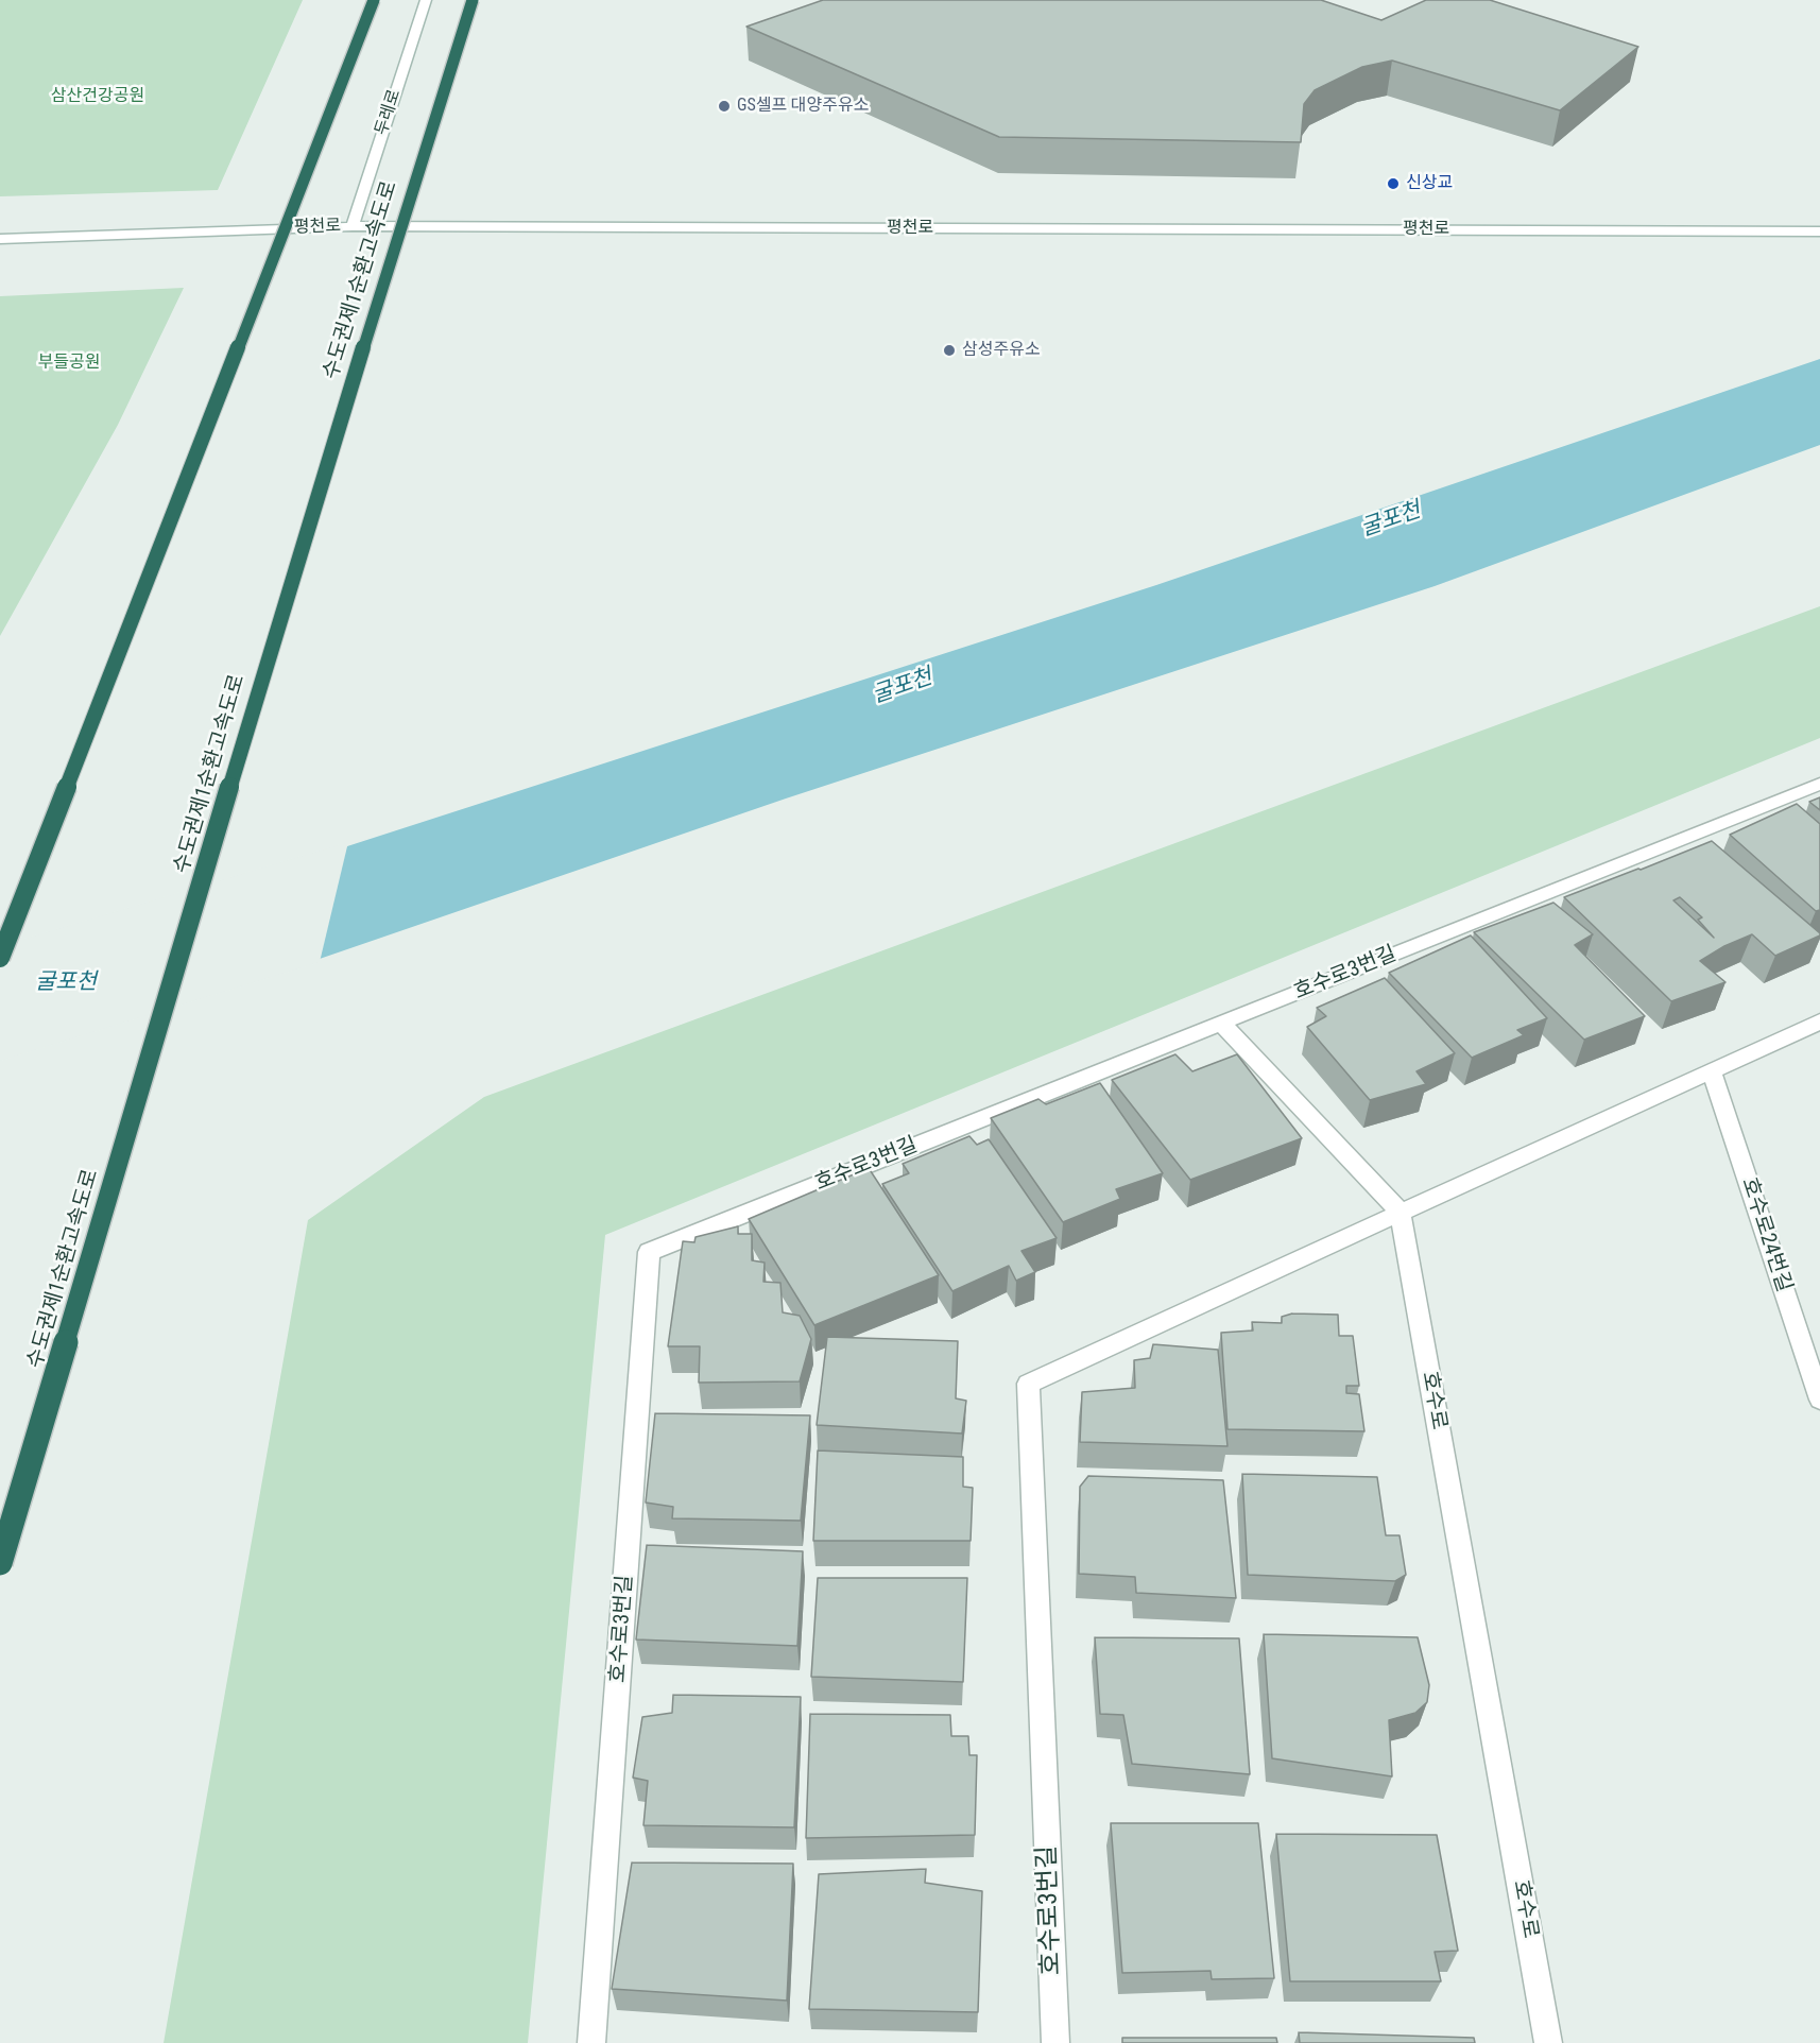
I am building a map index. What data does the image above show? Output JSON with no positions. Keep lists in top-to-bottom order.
{
  "streets": {
    "highway": ["수도권제1순환고속도로"],
    "street": [
      "두레로",
      "평천로",
      "호수로3번길",
      "호수로24번길",
      "호수로"
    ]
  },
  "crossings": [
    ["두레로", "평천로"],
    ["호수로3번길", "호수로"]
  ],
  "water": ["굴포천"],
  "parks": ["삼산건강공원", "부들공원"],
  "places": ["GS셀프 대양주유소", "신상교", "삼성주유소"]
}
